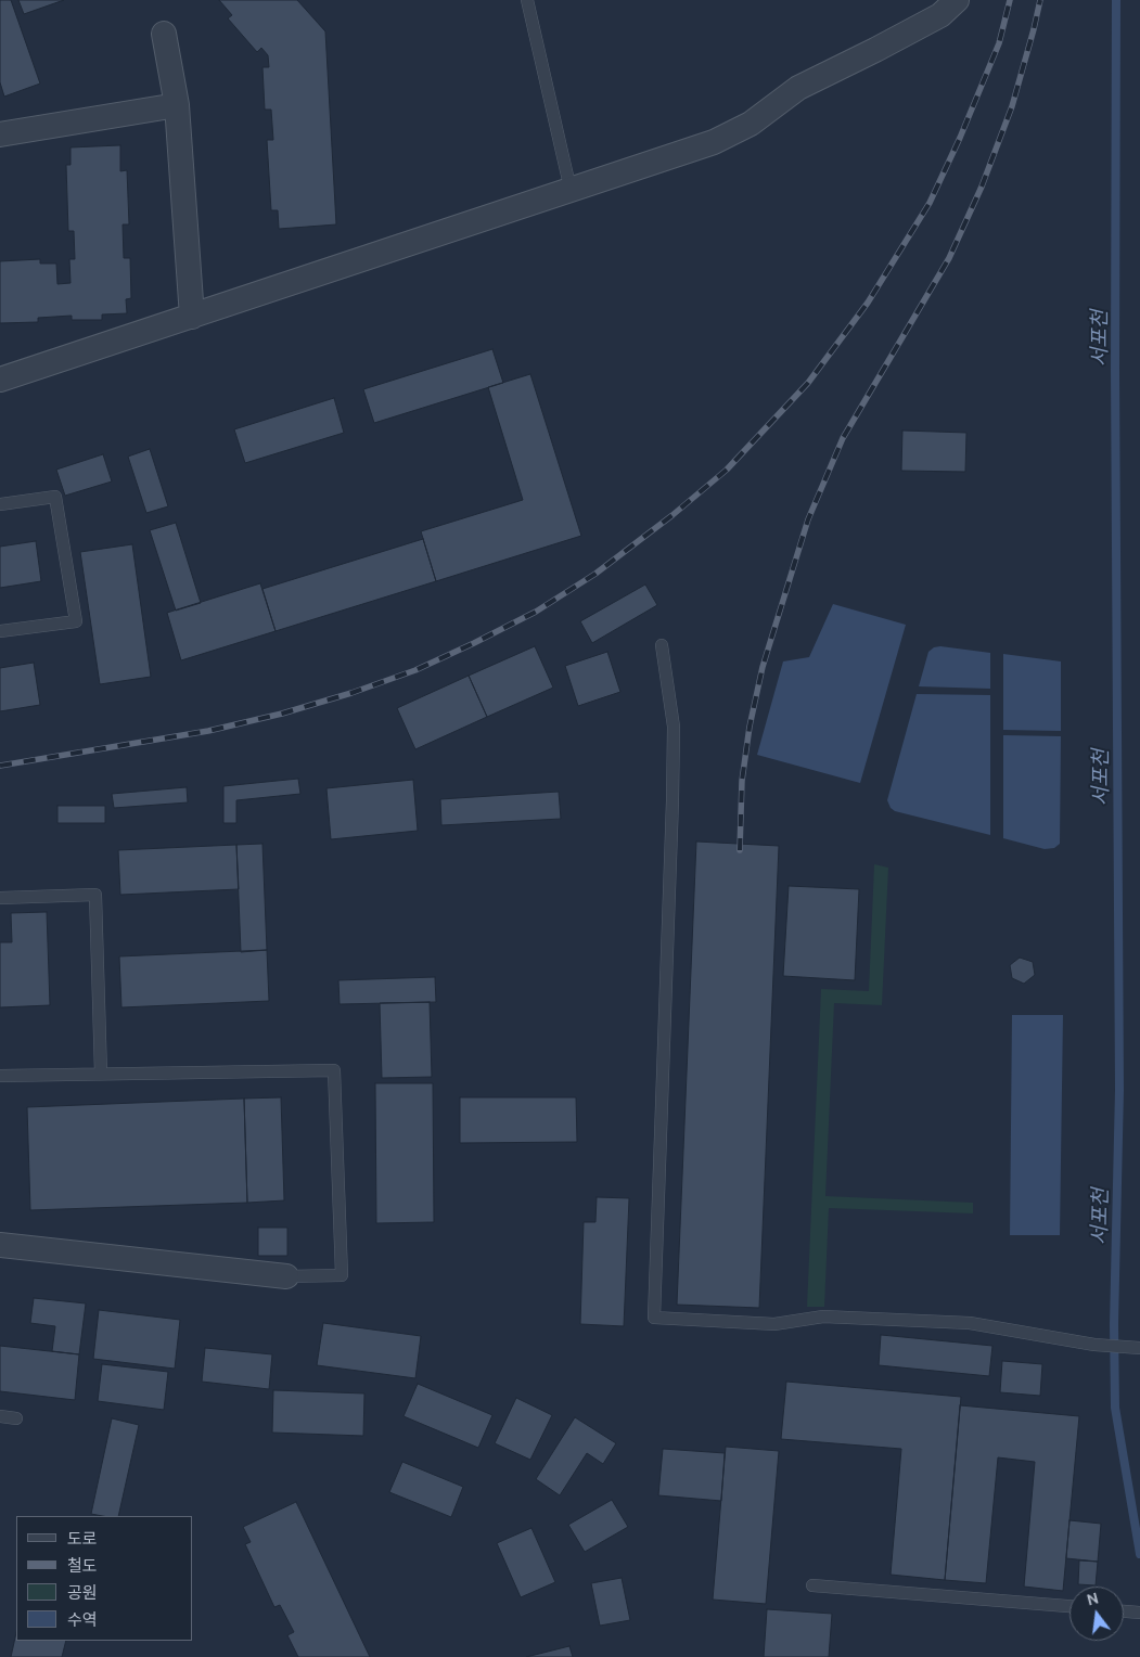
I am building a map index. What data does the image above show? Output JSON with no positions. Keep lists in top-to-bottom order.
{
  "water": ["서포천"],
  "legend": [
    "도로",
    "철도",
    "공원",
    "수역"
  ],
  "north": "top"
}
